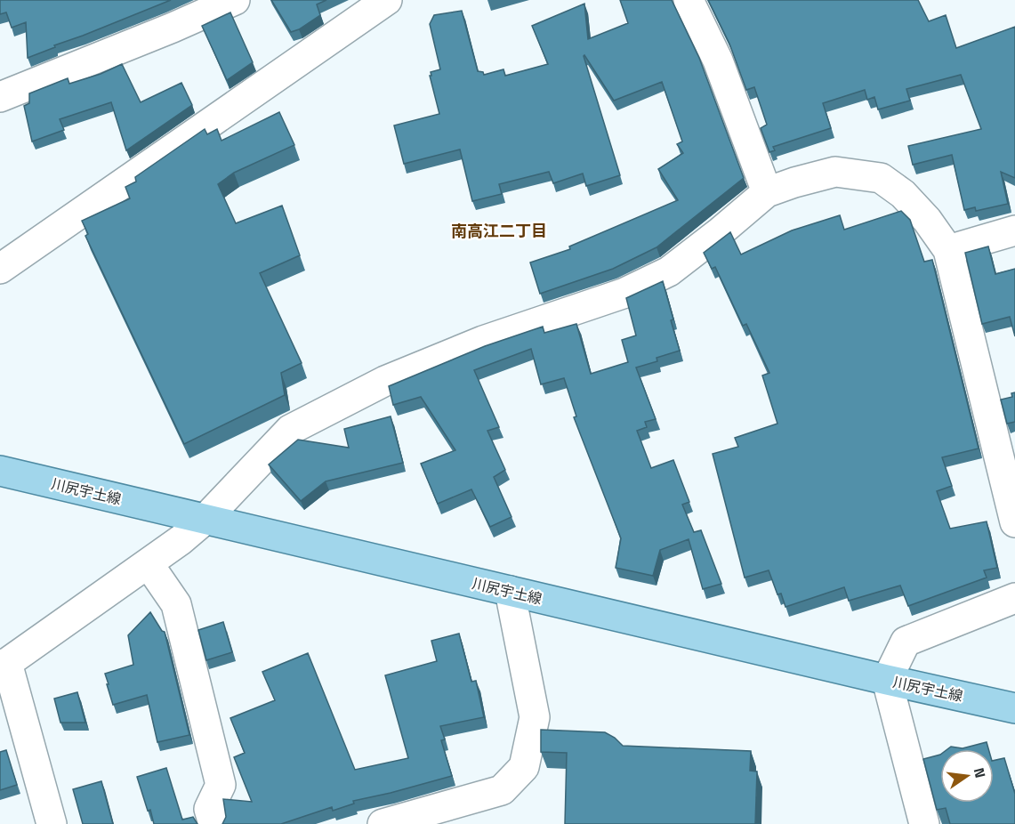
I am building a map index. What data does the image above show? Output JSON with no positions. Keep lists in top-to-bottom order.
{
  "streets": {
    "main road": ["川尻宇土線"]
  },
  "districts": ["南高江二丁目"],
  "north": "right"
}
